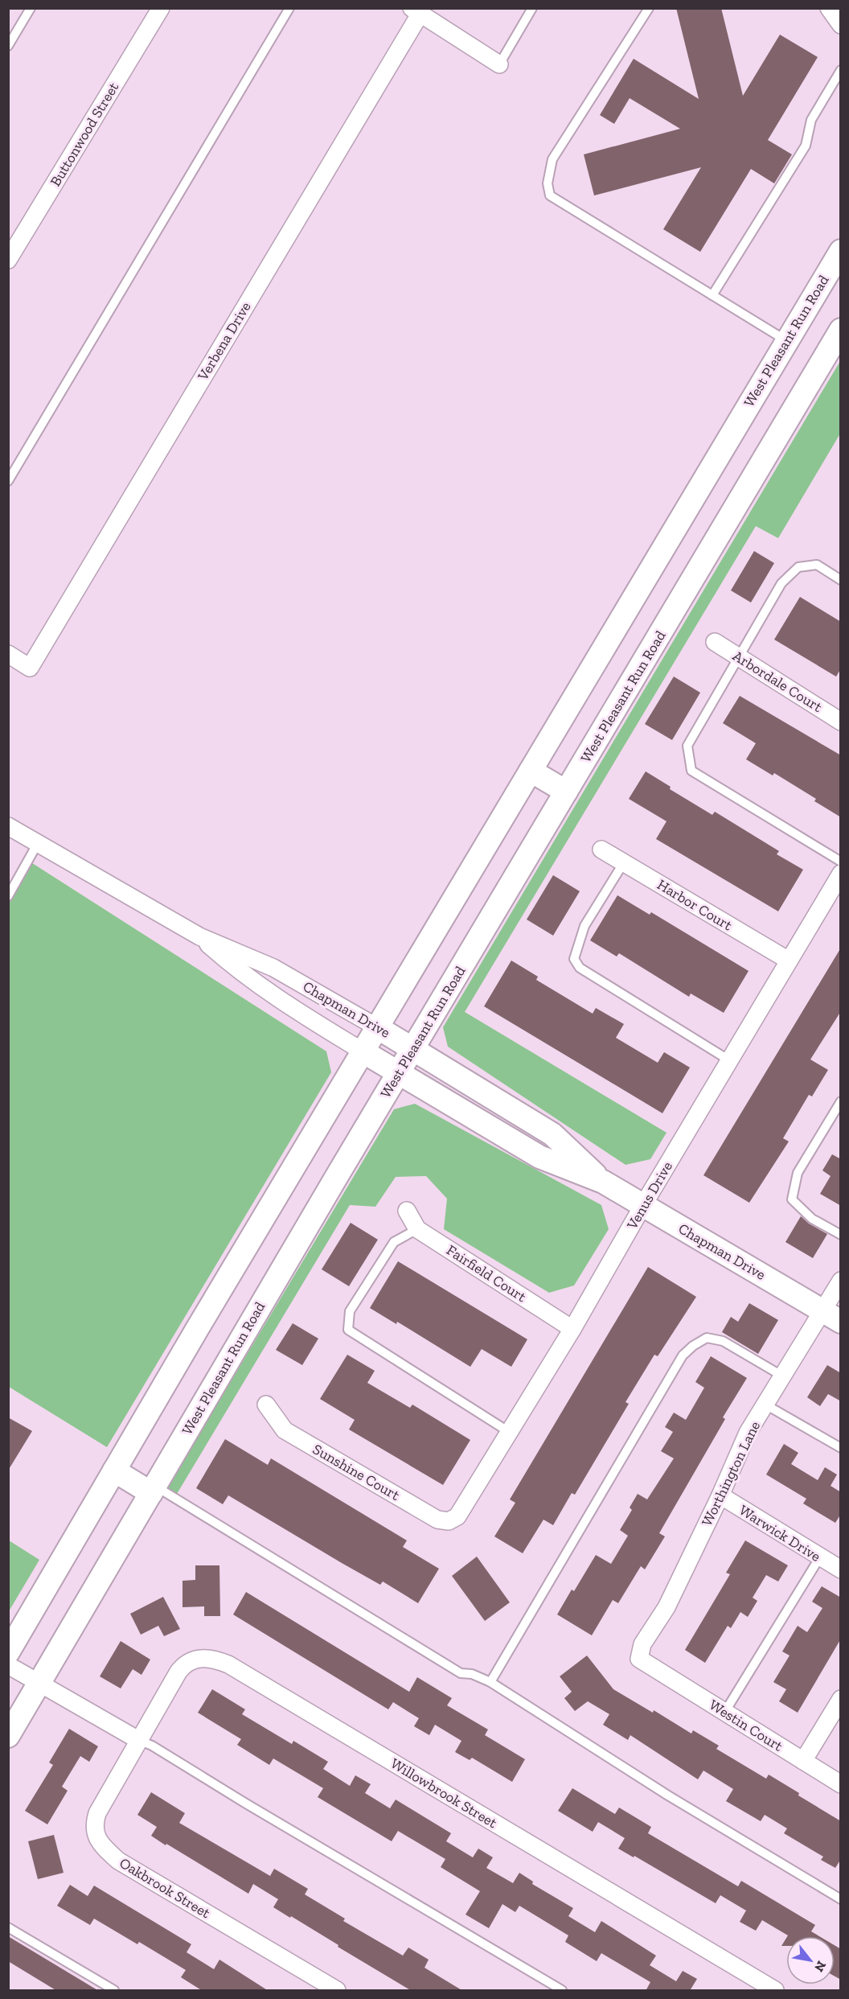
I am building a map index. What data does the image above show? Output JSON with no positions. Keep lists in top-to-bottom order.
{
  "streets": {
    "main road": ["West Pleasant Run Road", "Chapman Drive"],
    "street": [
      "Buttonwood Street",
      "Verbena Drive",
      "Arbordale Court",
      "Harbor Court",
      "Venus Drive",
      "Fairfield Court",
      "Sunshine Court",
      "Worthington Lane",
      "Warwick Drive",
      "Westin Court",
      "Willowbrook Street",
      "Oakbrook Street"
    ]
  },
  "crossings": [
    ["West Pleasant Run Road", "Chapman Drive"],
    ["Harbor Court", "Venus Drive"],
    ["Chapman Drive", "Venus Drive"],
    ["Chapman Drive", "Worthington Lane"],
    ["Venus Drive", "Fairfield Court"],
    ["Venus Drive", "Sunshine Court"],
    ["Worthington Lane", "Warwick Drive"],
    ["Worthington Lane", "Westin Court"],
    ["Willowbrook Street", "Oakbrook Street"]
  ],
  "north": "bottom right"
}
